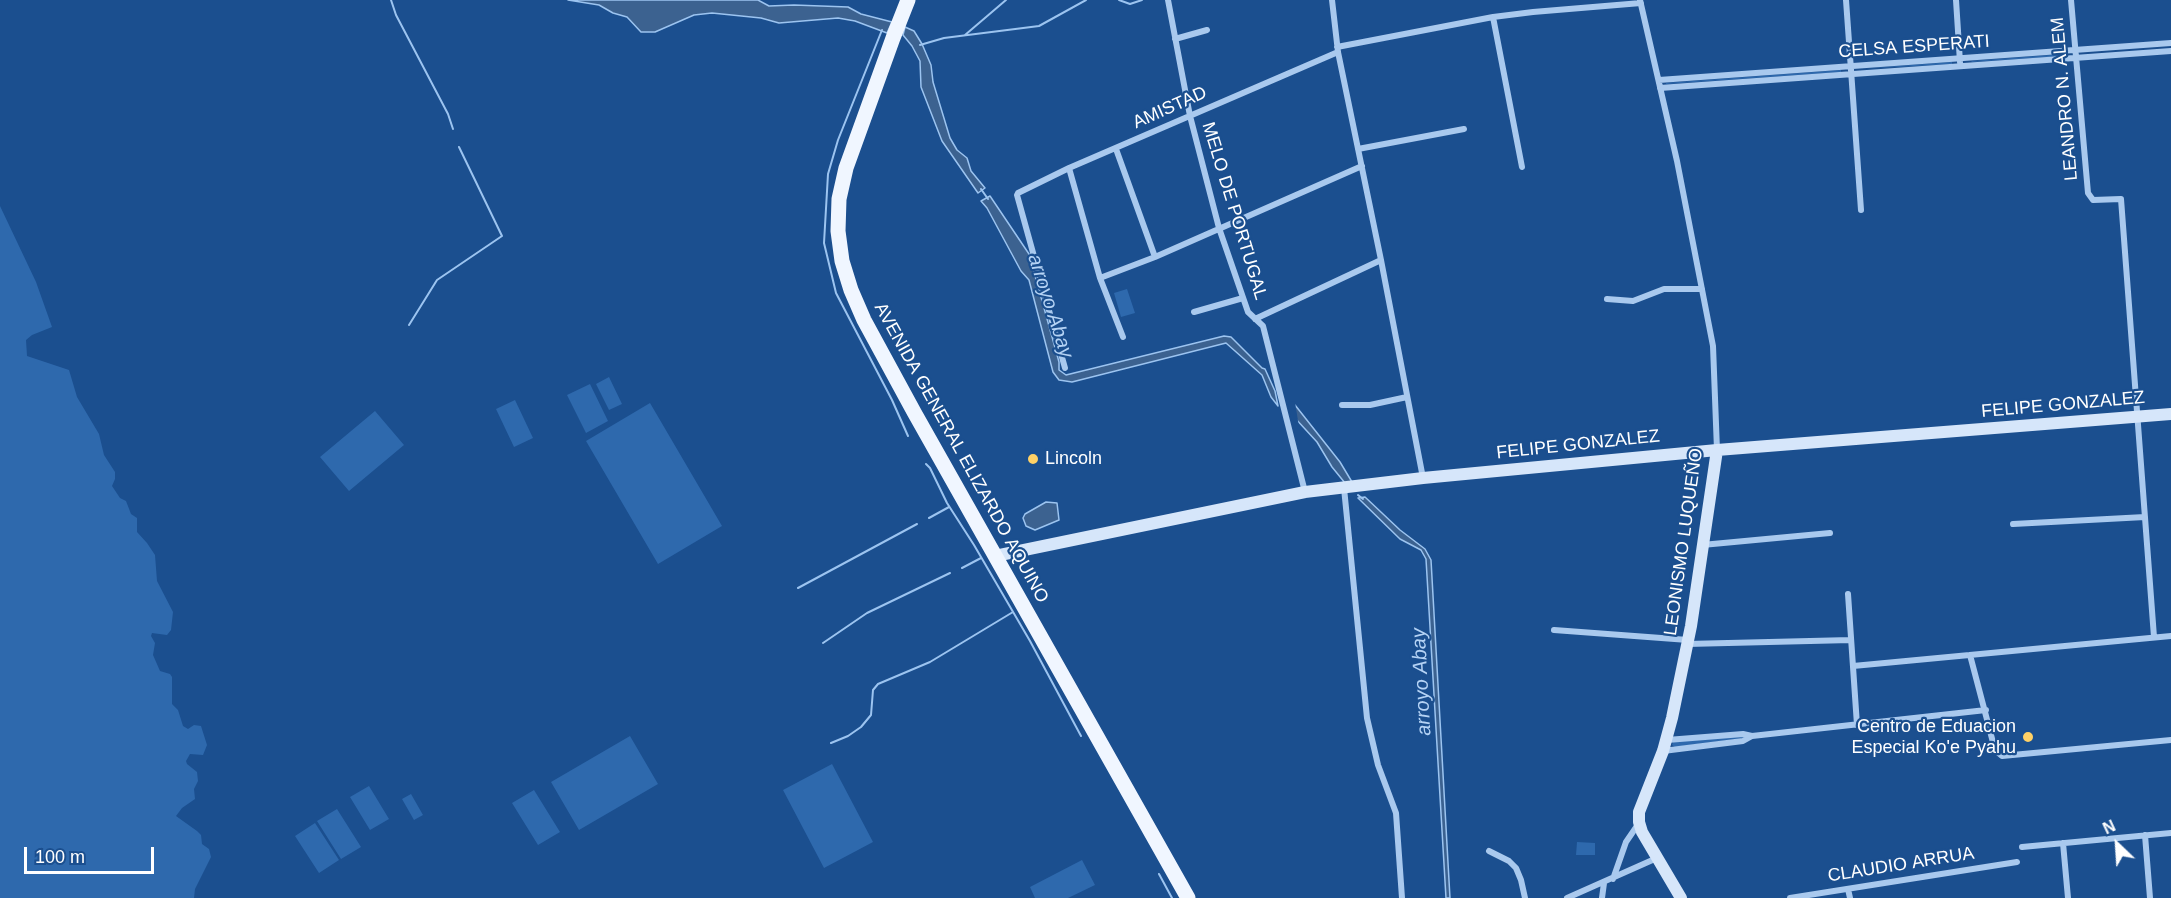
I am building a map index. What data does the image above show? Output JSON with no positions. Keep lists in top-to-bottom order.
{
  "streets": {
    "main road": ["AVENIDA GENERAL ELIZARDO AQUINO"],
    "street": [
      "CELSA ESPERATI",
      "LEANDRO N. ALEM",
      "AMISTAD",
      "MELO DE PORTUGAL",
      "FELIPE GONZALEZ",
      "LEONISMO LUQUEÑO",
      "CLAUDIO ARRUA"
    ]
  },
  "crossings": [
    ["CELSA ESPERATI", "LEANDRO N. ALEM"],
    ["CELSA ESPERATI", "LEONISMO LUQUEÑO"],
    ["LEANDRO N. ALEM", "FELIPE GONZALEZ"],
    ["AMISTAD", "MELO DE PORTUGAL"],
    ["AMISTAD", "LEONISMO LUQUEÑO"],
    ["MELO DE PORTUGAL", "FELIPE GONZALEZ"],
    ["FELIPE GONZALEZ", "AVENIDA GENERAL ELIZARDO AQUINO"],
    ["FELIPE GONZALEZ", "LEONISMO LUQUEÑO"]
  ],
  "water": ["arroyo Abay"],
  "places": ["Lincoln", "Centro de Eduacion Especial Ko'e Pyahu"],
  "scale_bar": "100 m",
  "north": "top left"
}
